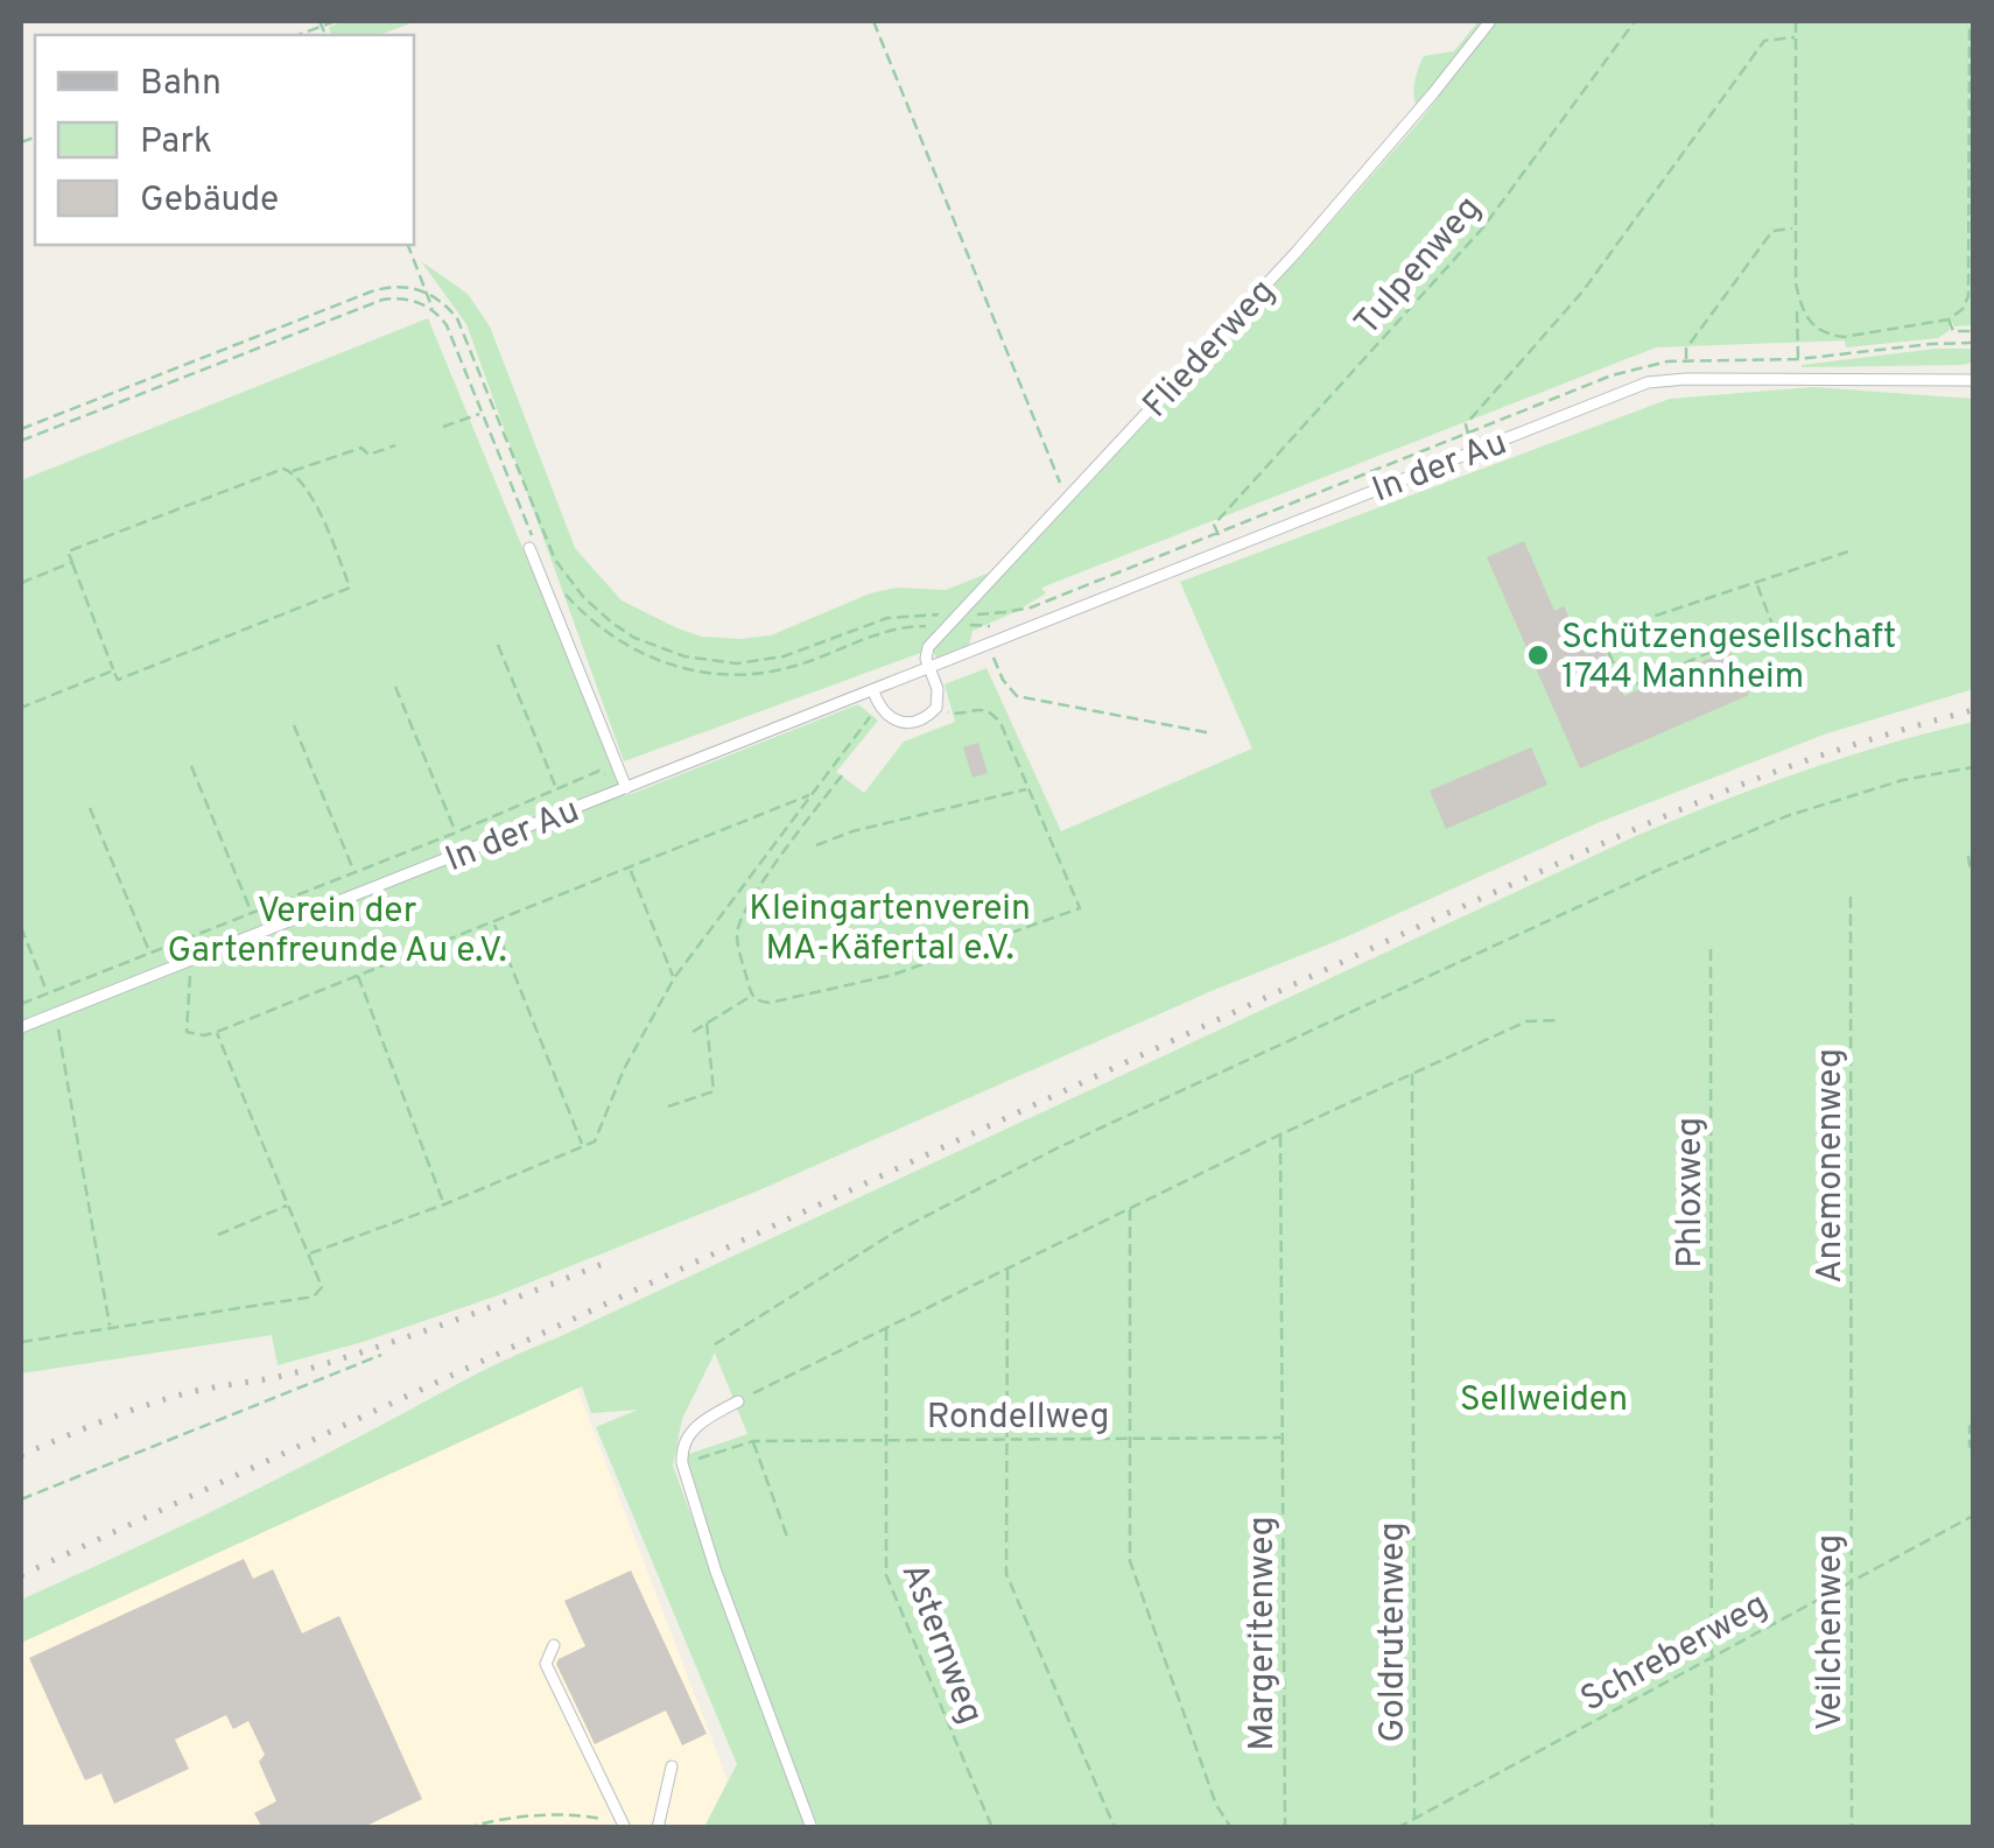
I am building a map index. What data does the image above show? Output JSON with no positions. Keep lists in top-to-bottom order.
{
  "streets": {
    "lane": ["Fliederweg", "In der Au"],
    "path": [
      "Tulpenweg",
      "Anemonenweg",
      "Phloxweg",
      "Rondellweg",
      "Goldrutenweg",
      "Veilchenweg",
      "Margeritenweg",
      "Asternweg",
      "Schreberweg"
    ]
  },
  "crossings": [
    ["Fliederweg", "In der Au"],
    ["Anemonenweg", "Veilchenweg"],
    ["Phloxweg", "Schreberweg"],
    ["Rondellweg", "Margeritenweg"],
    ["Rondellweg", "Asternweg"],
    ["Goldrutenweg", "Schreberweg"],
    ["Veilchenweg", "Schreberweg"]
  ],
  "parks": ["Kleingartenverein MA-Käfertal e.V.", "Verein der Gartenfreunde Au e.V.", "Sellweiden"],
  "places": ["Schützengesellschaft 1744 Mannheim"],
  "legend": ["Bahn", "Park", "Gebäude"]
}
